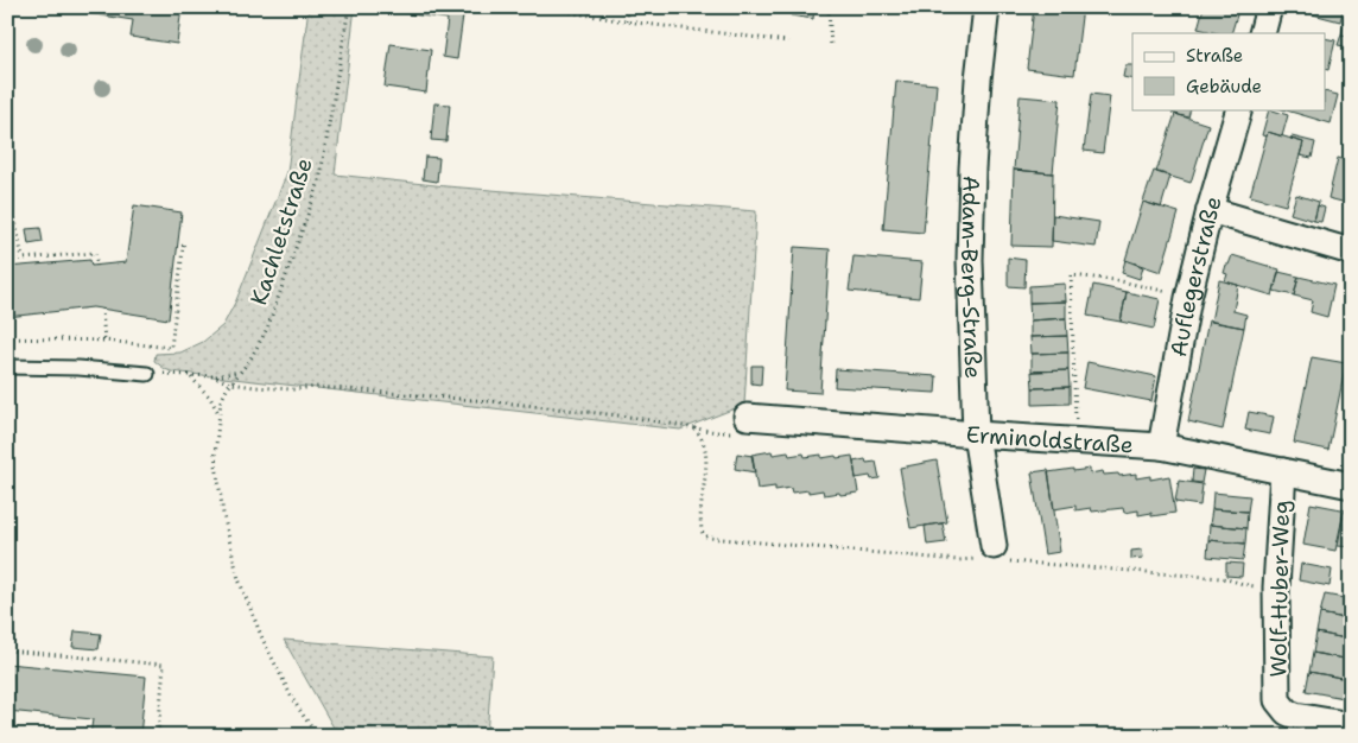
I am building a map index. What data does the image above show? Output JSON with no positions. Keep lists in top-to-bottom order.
{
  "streets": {
    "street": [
      "Adam-Berg-Straße",
      "Auflegerstraße",
      "Erminoldstraße",
      "Wolf-Huber-Weg"
    ],
    "path": ["Kachletstraße"]
  },
  "crossings": [
    ["Adam-Berg-Straße", "Erminoldstraße"],
    ["Auflegerstraße", "Erminoldstraße"],
    ["Erminoldstraße", "Wolf-Huber-Weg"]
  ],
  "legend": ["Straße", "Gebäude"]
}
